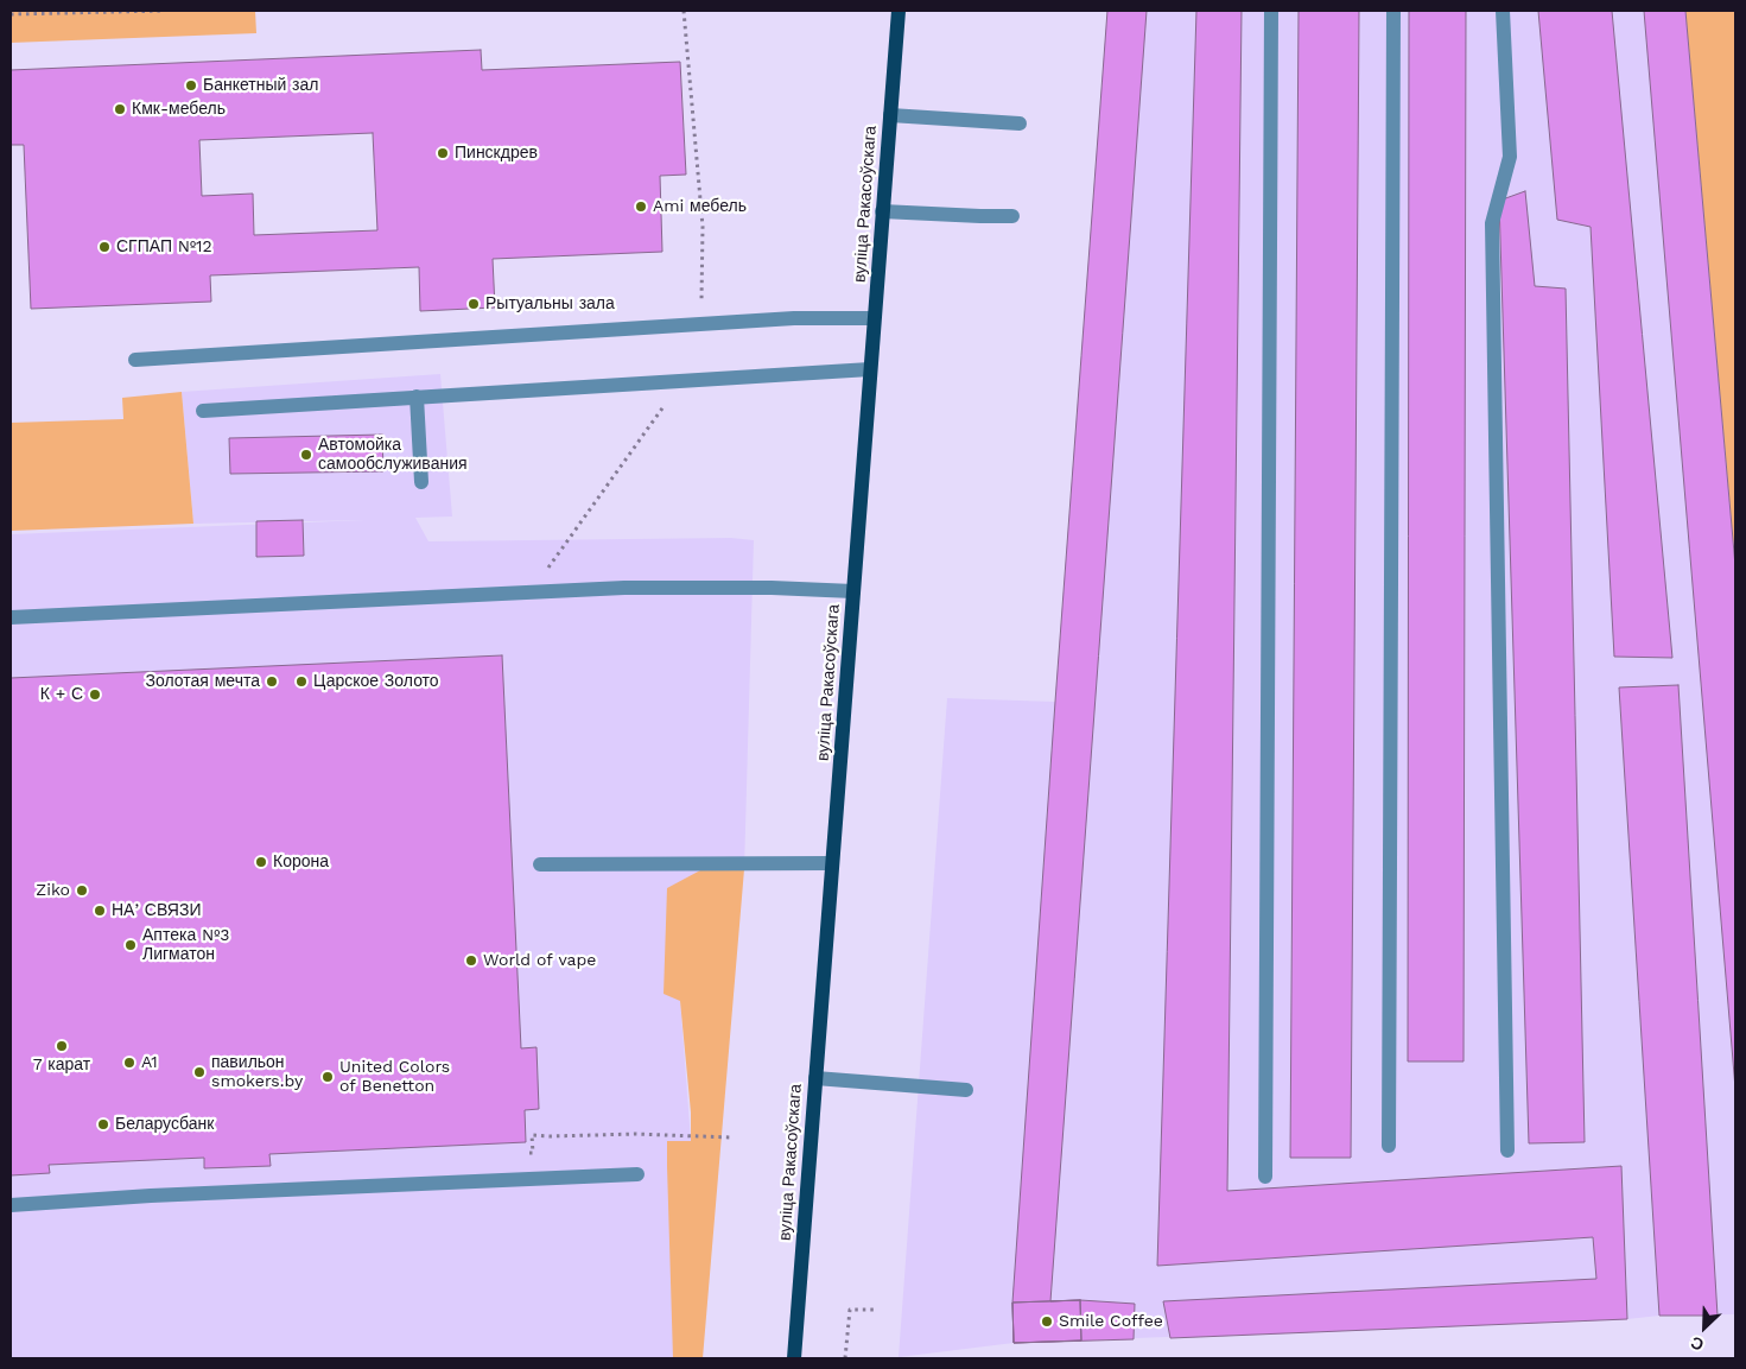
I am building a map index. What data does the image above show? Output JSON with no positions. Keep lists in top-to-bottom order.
{
  "streets": {
    "main road": ["вуліца Ракасоўскага"]
  },
  "places": [
    "Банкетный зал",
    "Кмк-мебель",
    "Пинскдрев",
    "Ami мебель",
    "СГПАП №12",
    "Рытуальны зала",
    "Автомойка самообслуживания",
    "Золотая мечта",
    "Царское Золото",
    "К + С",
    "Корона",
    "Ziko",
    "НАʼСВЯЗИ",
    "Аптека №3 Лигматон",
    "World of vape",
    "7 карат",
    "A1",
    "павильон smokers.by",
    "United Colors of Benetton",
    "Беларусбанк",
    "Smile Coffee"
  ],
  "north": "bottom left"
}
